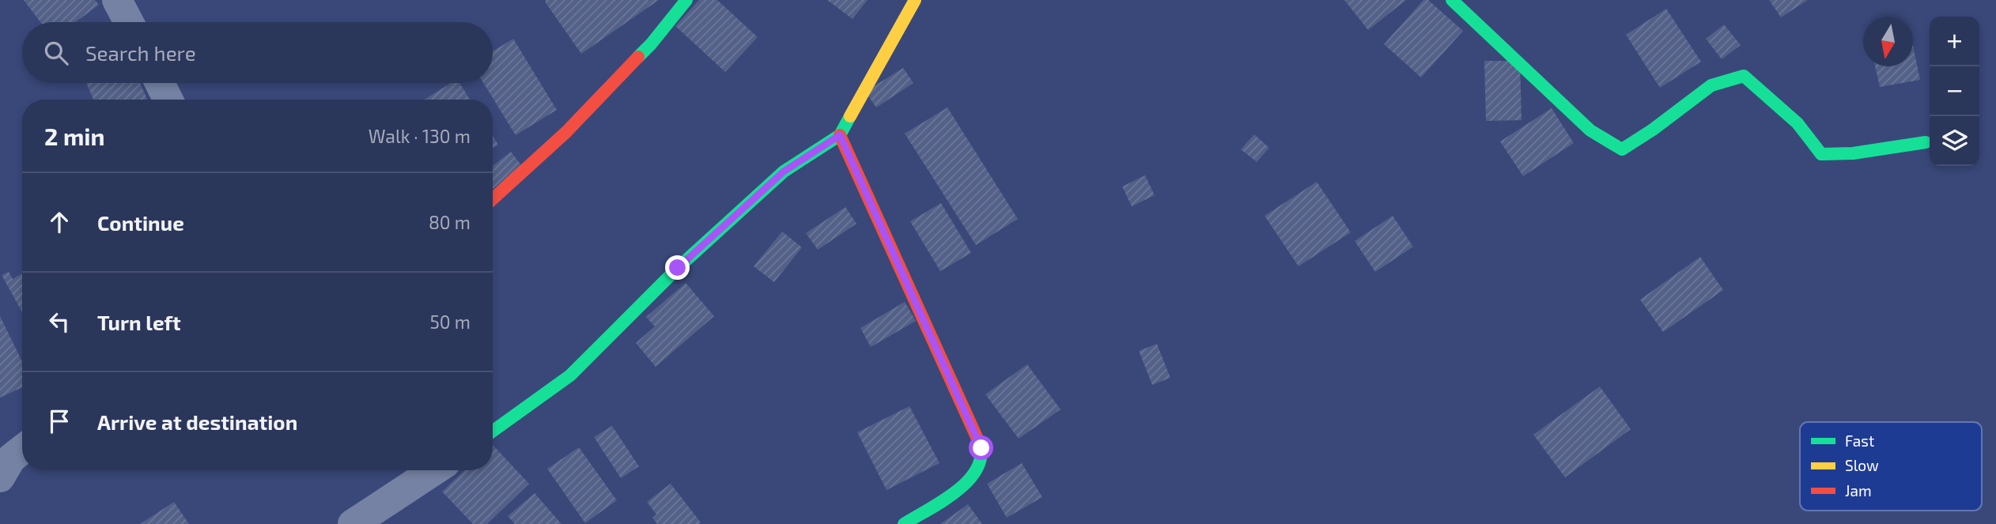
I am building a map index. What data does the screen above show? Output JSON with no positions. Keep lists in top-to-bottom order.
{
  "legend": ["Fast", "Slow", "Jam"],
  "north": "bottom",
  "page": {
    "map_buttons": ["+", "−"],
    "search": "Search here",
    "heading": ["2 min", "Walk · 130 m"],
    "list": [
      ["Continue", "80 m"],
      ["Turn left", "50 m"],
      "Arrive at destination"
    ]
  }
}
